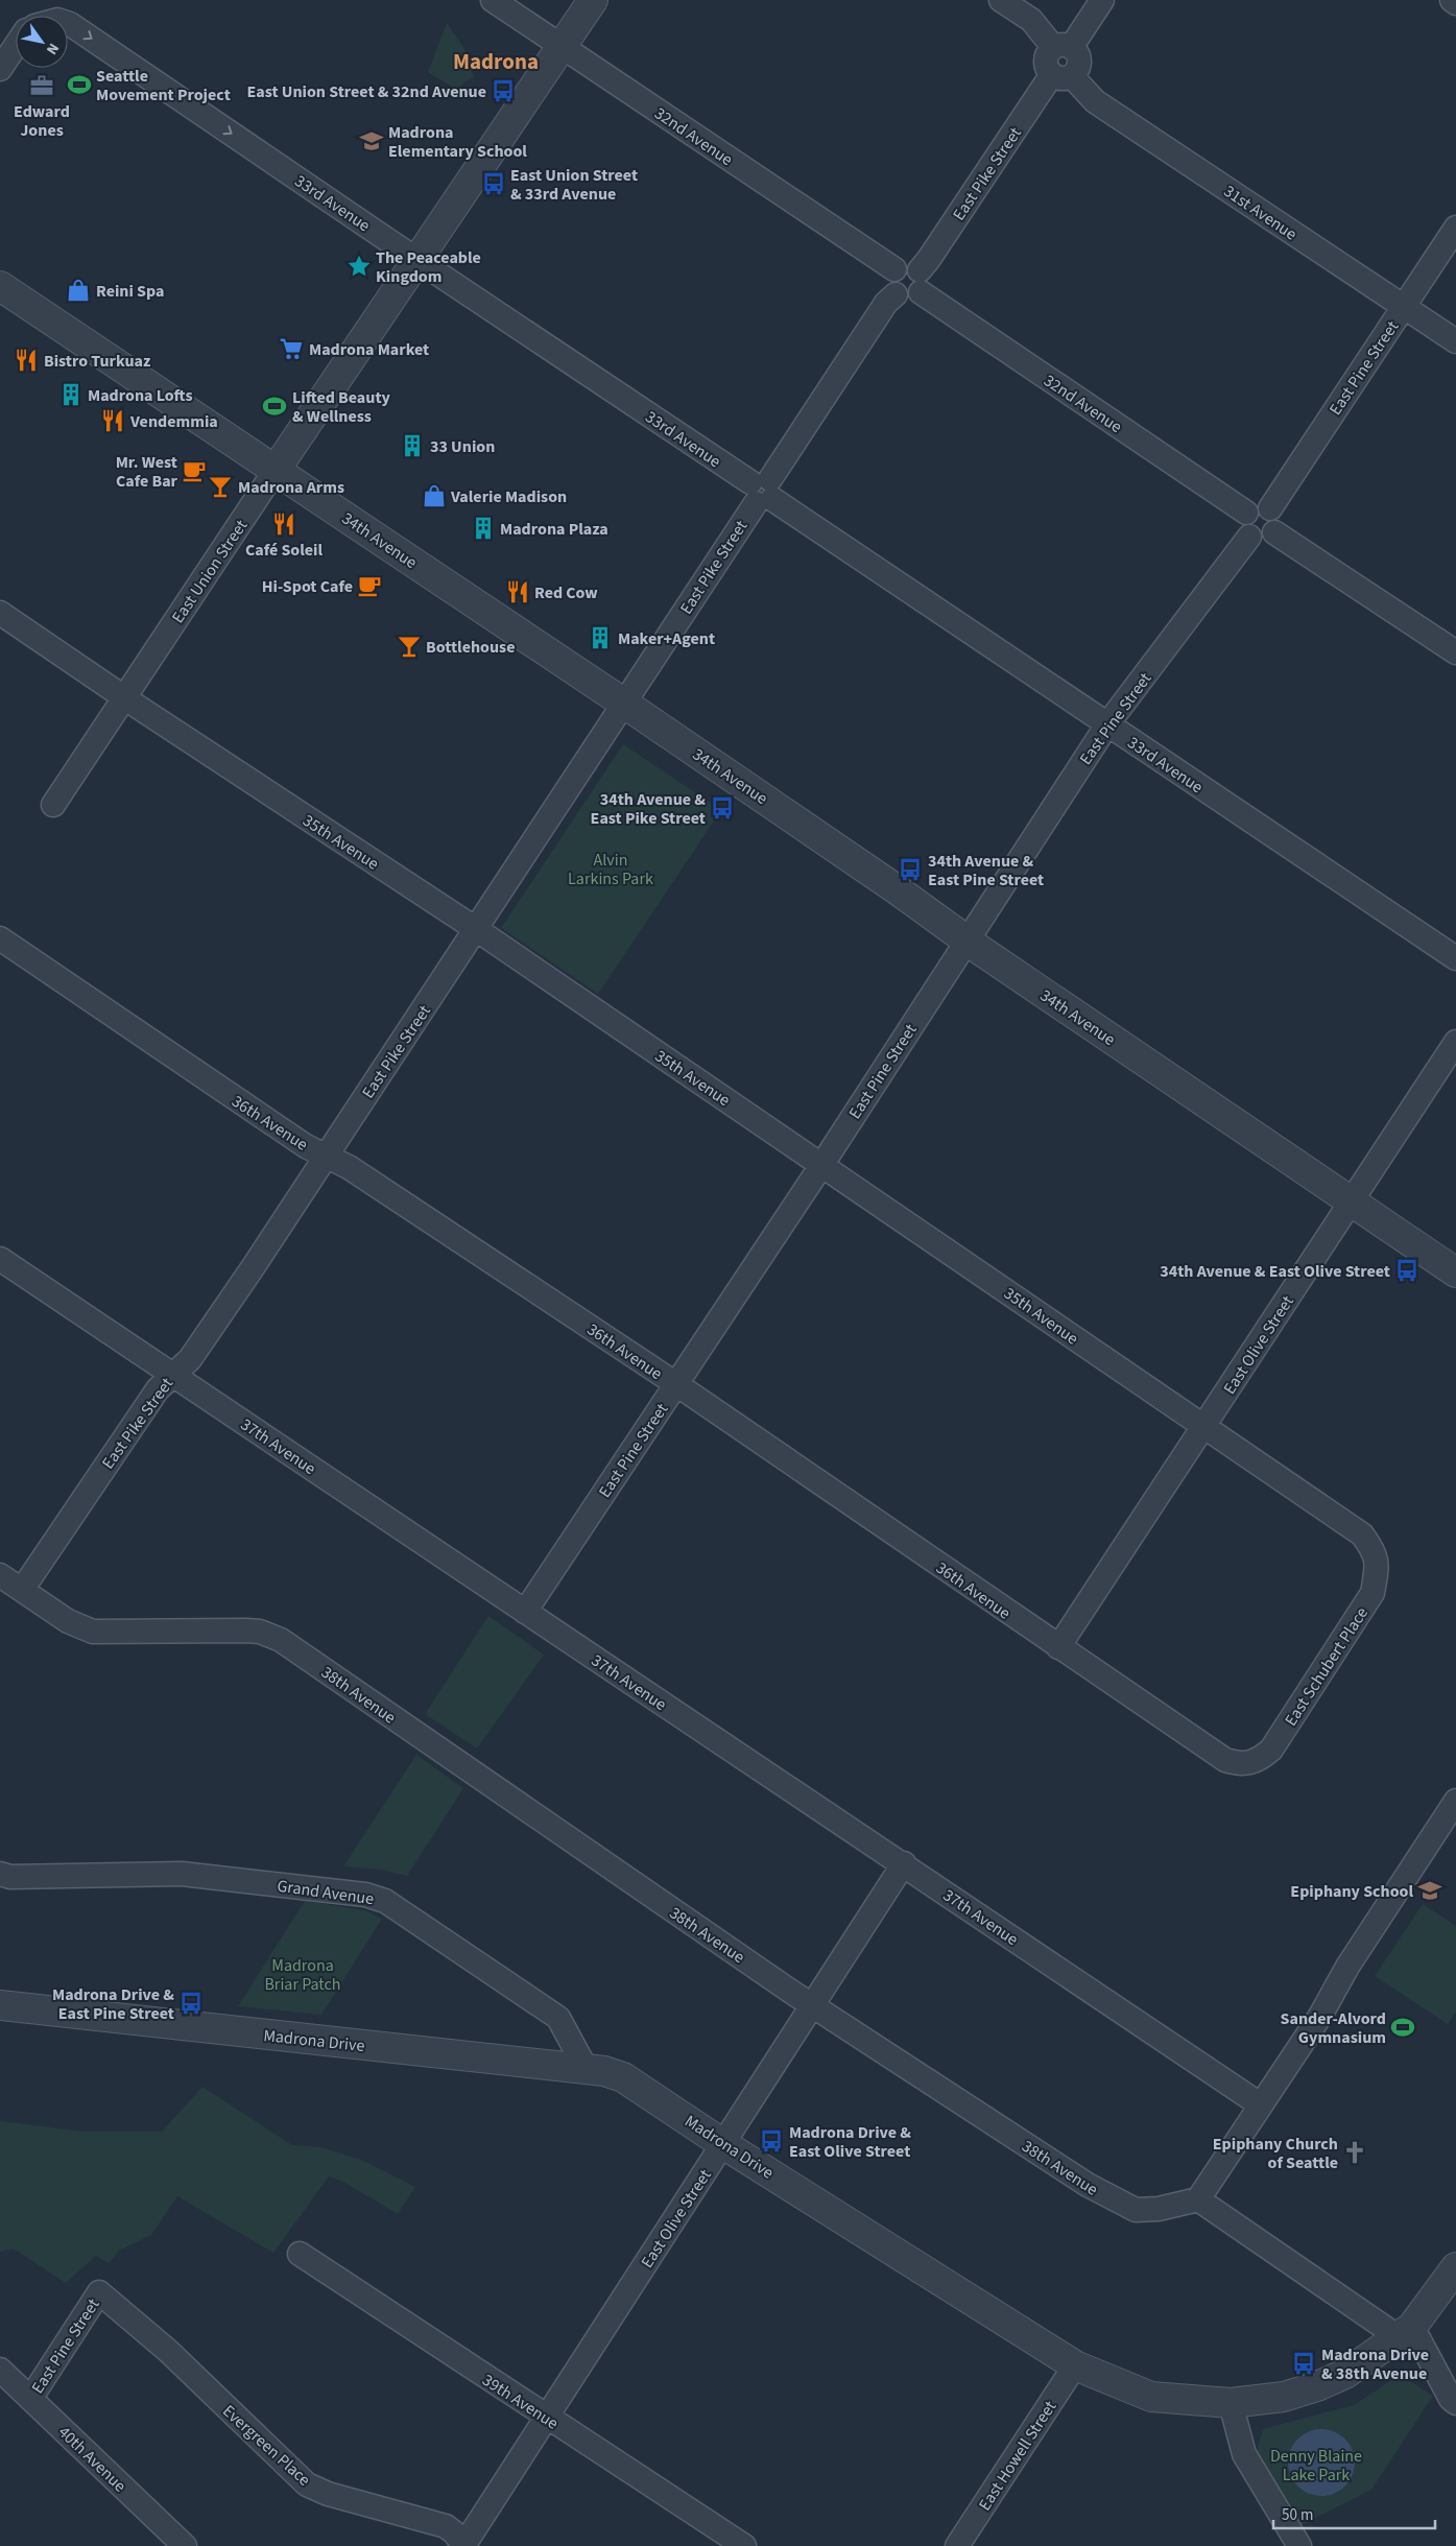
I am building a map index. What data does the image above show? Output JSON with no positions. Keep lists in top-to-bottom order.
{
  "streets": {
    "street": [
      "32nd Avenue",
      "East Pike Street",
      "33rd Avenue",
      "31st Avenue",
      "East Pine Street",
      "34th Avenue",
      "East Union Street",
      "35th Avenue",
      "36th Avenue",
      "East Olive Street",
      "37th Avenue",
      "East Schubert Place",
      "38th Avenue",
      "Grand Avenue",
      "Madrona Drive",
      "39th Avenue",
      "Evergreen Place",
      "East Howell Street",
      "40th Avenue"
    ]
  },
  "crossings": [
    ["32nd Avenue", "East Pike Street"],
    ["32nd Avenue", "East Pine Street"],
    ["32nd Avenue", "East Union Street"],
    ["East Pike Street", "33rd Avenue"],
    ["East Pike Street", "31st Avenue"],
    ["East Pike Street", "34th Avenue"],
    ["East Pike Street", "35th Avenue"],
    ["East Pike Street", "36th Avenue"],
    ["East Pike Street", "37th Avenue"],
    ["East Pike Street", "38th Avenue"],
    ["33rd Avenue", "East Pine Street"],
    ["33rd Avenue", "East Union Street"],
    ["31st Avenue", "East Pine Street"],
    ["East Pine Street", "34th Avenue"],
    ["East Pine Street", "35th Avenue"],
    ["East Pine Street", "36th Avenue"],
    ["East Pine Street", "37th Avenue"],
    ["East Pine Street", "Evergreen Place"],
    ["East Pine Street", "40th Avenue"],
    ["34th Avenue", "East Union Street"],
    ["34th Avenue", "East Olive Street"],
    ["East Union Street", "35th Avenue"],
    ["35th Avenue", "East Olive Street"],
    ["35th Avenue", "East Schubert Place"],
    ["36th Avenue", "East Olive Street"],
    ["36th Avenue", "East Schubert Place"],
    ["East Olive Street", "37th Avenue"],
    ["East Olive Street", "38th Avenue"],
    ["East Olive Street", "Madrona Drive"],
    ["East Olive Street", "39th Avenue"],
    ["East Olive Street", "Evergreen Place"],
    ["Grand Avenue", "Madrona Drive"],
    ["Madrona Drive", "East Howell Street"]
  ],
  "districts": ["Madrona"],
  "parks": ["Alvin Larkins Park", "Madrona Briar Patch", "Denny Blaine Lake Park"],
  "places": {
    "sports": ["Seattle Movement Project", "Lifted Beauty & Wellness", "Sander-Alvord Gymnasium"],
    "office": ["Edward Jones"],
    "bus stop": [
      "East Union Street & 32nd Avenue",
      "East Union Street & 33rd Avenue",
      "34th Avenue & East Pike Street",
      "34th Avenue & East Pine Street",
      "34th Avenue & East Olive Street",
      "Madrona Drive & East Pine Street",
      "Madrona Drive & East Olive Street",
      "Madrona Drive & 38th Avenue"
    ],
    "school or university": ["Madrona Elementary School", "Epiphany School"],
    "place": ["The Peaceable Kingdom"],
    "shop": ["Reini Spa", "Valerie Madison"],
    "supermarket": ["Madrona Market"],
    "restaurant": [
      "Bistro Turkuaz",
      "Vendemmia",
      "Café Soleil",
      "Red Cow"
    ],
    "building": [
      "Madrona Lofts",
      "33 Union",
      "Madrona Plaza",
      "Maker+Agent"
    ],
    "cafe": ["Mr. West Cafe Bar", "Hi-Spot Cafe"],
    "bar": ["Madrona Arms", "Bottlehouse"],
    "church": ["Epiphany Church of Seattle"]
  },
  "scale_bar": "50 m",
  "north": "bottom right"
}
